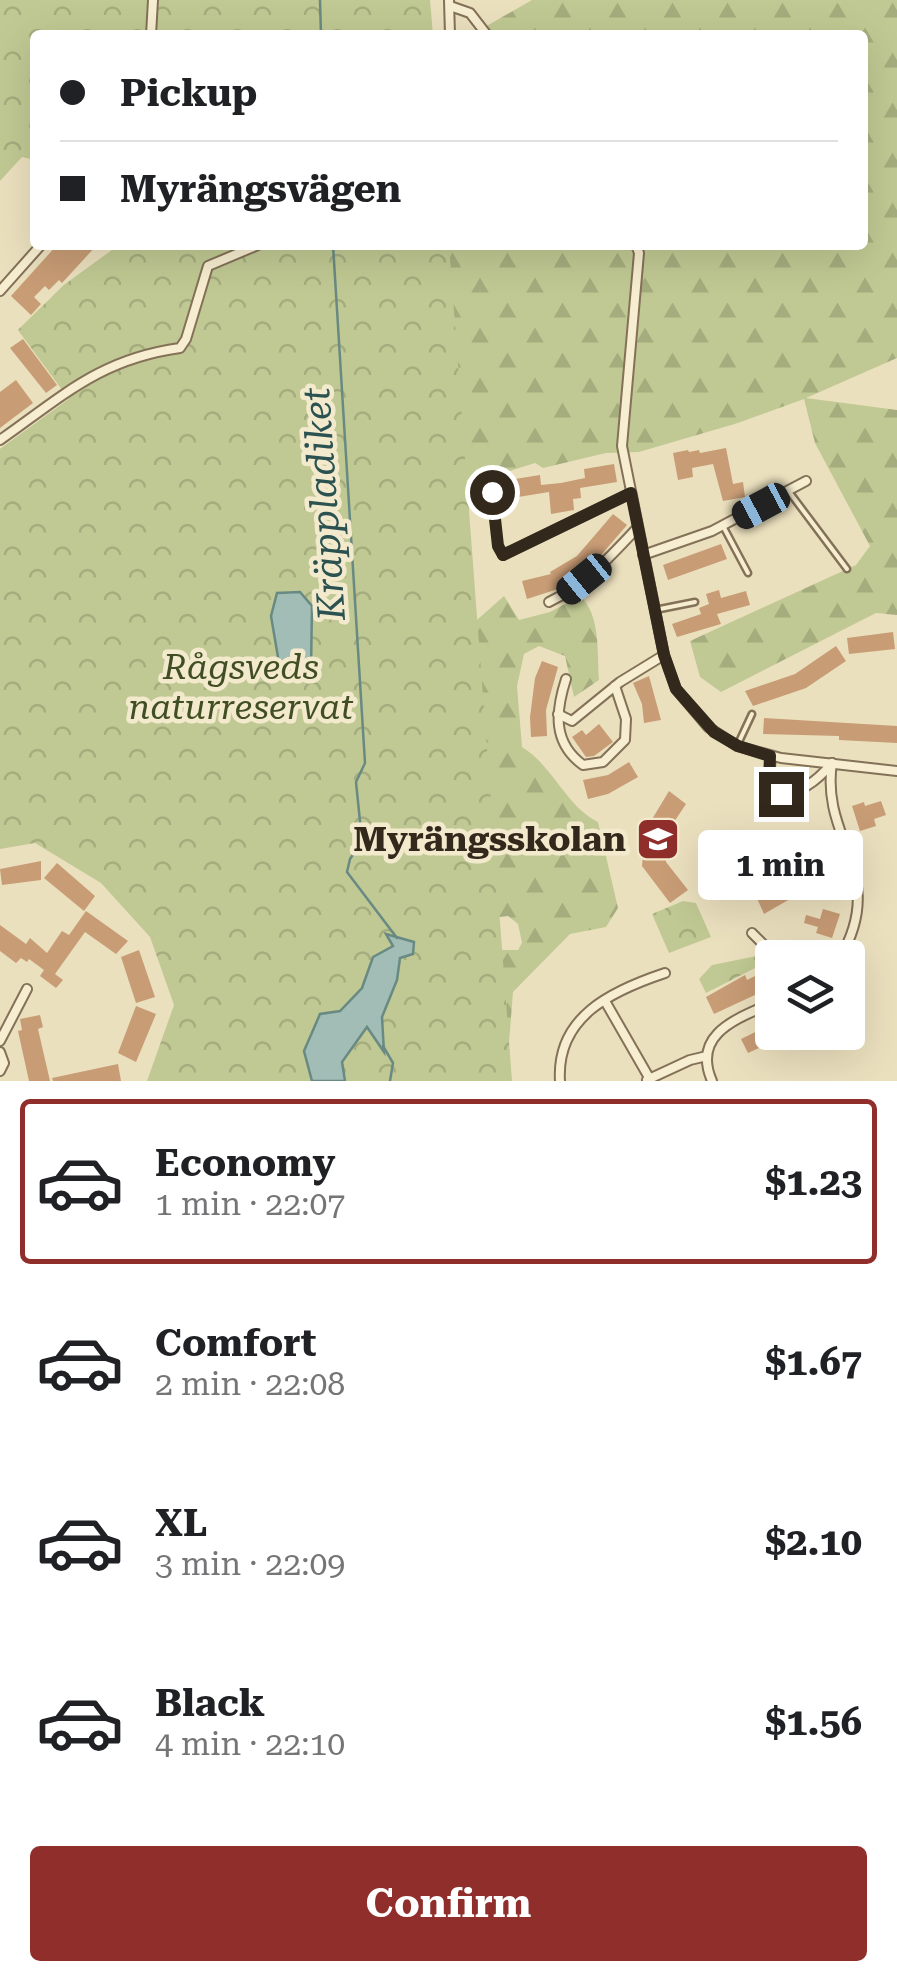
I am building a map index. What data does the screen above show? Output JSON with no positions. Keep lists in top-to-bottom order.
{
  "water": ["Kräppladiket"],
  "parks": ["Rågsveds naturreservat"],
  "places": {
    "school or university": ["Myrängsskolan"]
  },
  "page": {
    "banner": ["Pickup", "Myrängsvägen"],
    "bubble": "1 min",
    "list": [
      {
        "name": "Economy",
        "note": "1 min · 22:07",
        "value": "$1.23"
      },
      {
        "name": "Comfort",
        "note": "2 min · 22:08",
        "value": "$1.67"
      },
      {
        "name": "XL",
        "note": "3 min · 22:09",
        "value": "$2.10"
      },
      {
        "name": "Black",
        "note": "4 min · 22:10",
        "value": "$1.56"
      }
    ],
    "buttons": "Confirm"
  }
}
